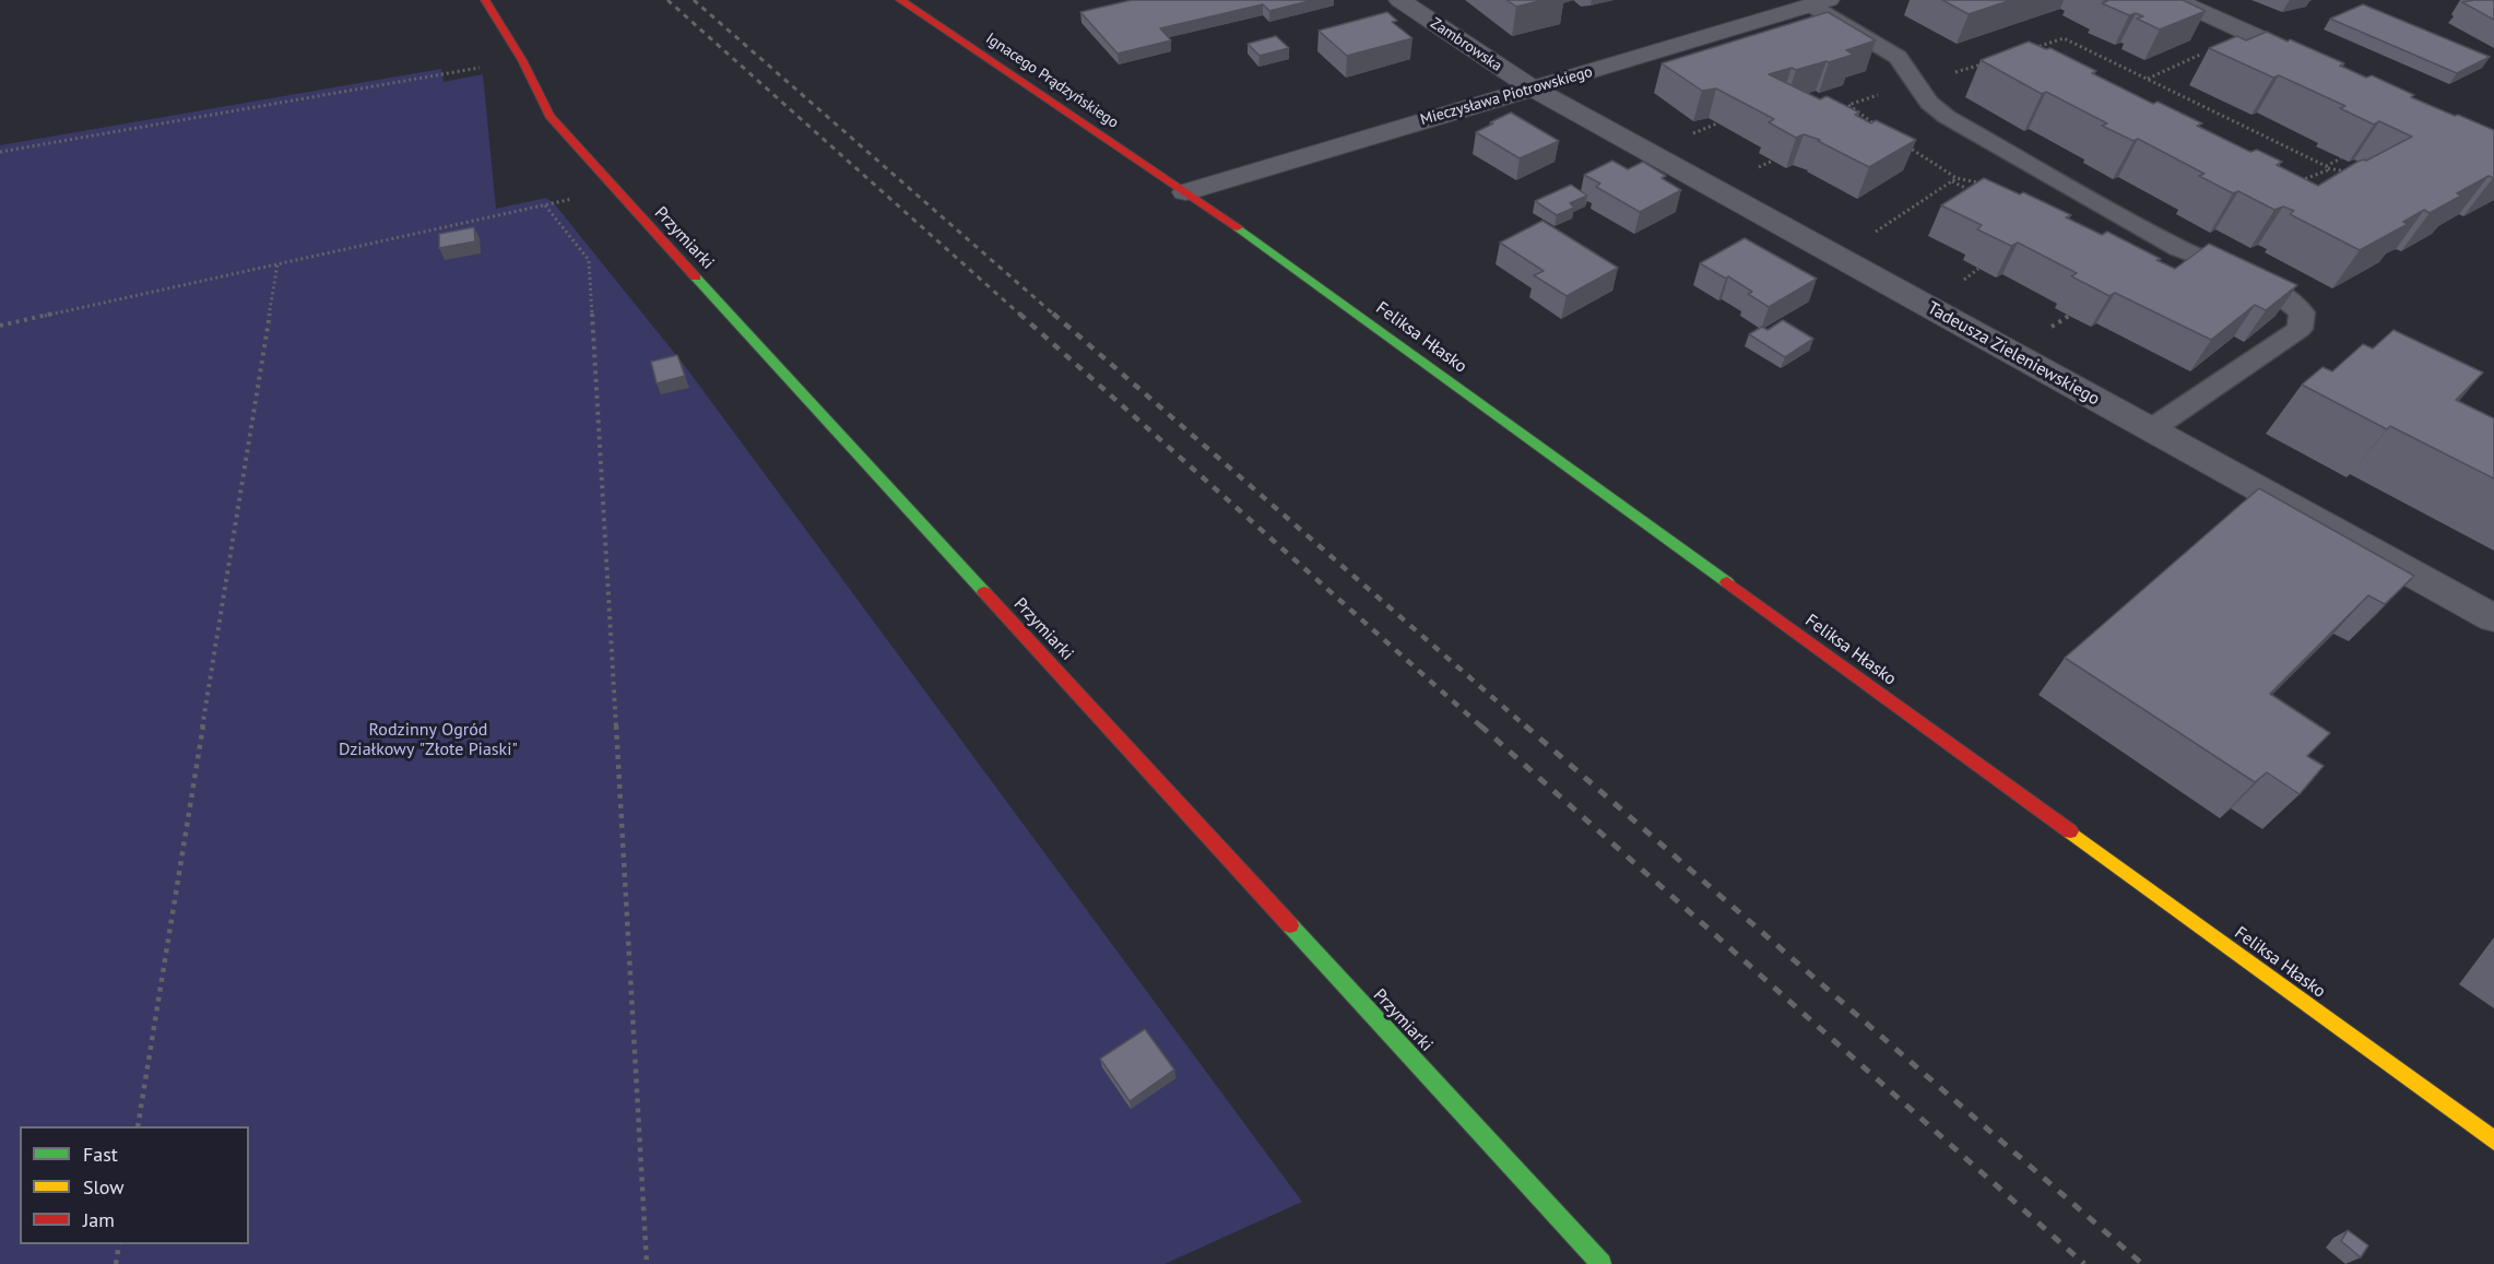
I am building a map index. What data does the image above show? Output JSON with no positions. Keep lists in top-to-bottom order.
{
  "streets": {
    "street": [
      "Zambrowska",
      "Ignacego Prądzyńskiego",
      "Mieczysława Piotrowskiego",
      "Przymiarki",
      "Feliksa Hłasko",
      "Tadeusza Zieleniewskiego"
    ]
  },
  "crossings": [
    ["Zambrowska", "Mieczysława Piotrowskiego"],
    ["Zambrowska", "Tadeusza Zieleniewskiego"],
    ["Ignacego Prądzyńskiego", "Mieczysława Piotrowskiego"],
    ["Ignacego Prądzyńskiego", "Feliksa Hłasko"],
    ["Mieczysława Piotrowskiego", "Feliksa Hłasko"],
    ["Mieczysława Piotrowskiego", "Tadeusza Zieleniewskiego"]
  ],
  "parks": ["Rodzinny Ogród Działkowy \"Złote Piaski\""],
  "legend": ["Fast", "Slow", "Jam"]
}
